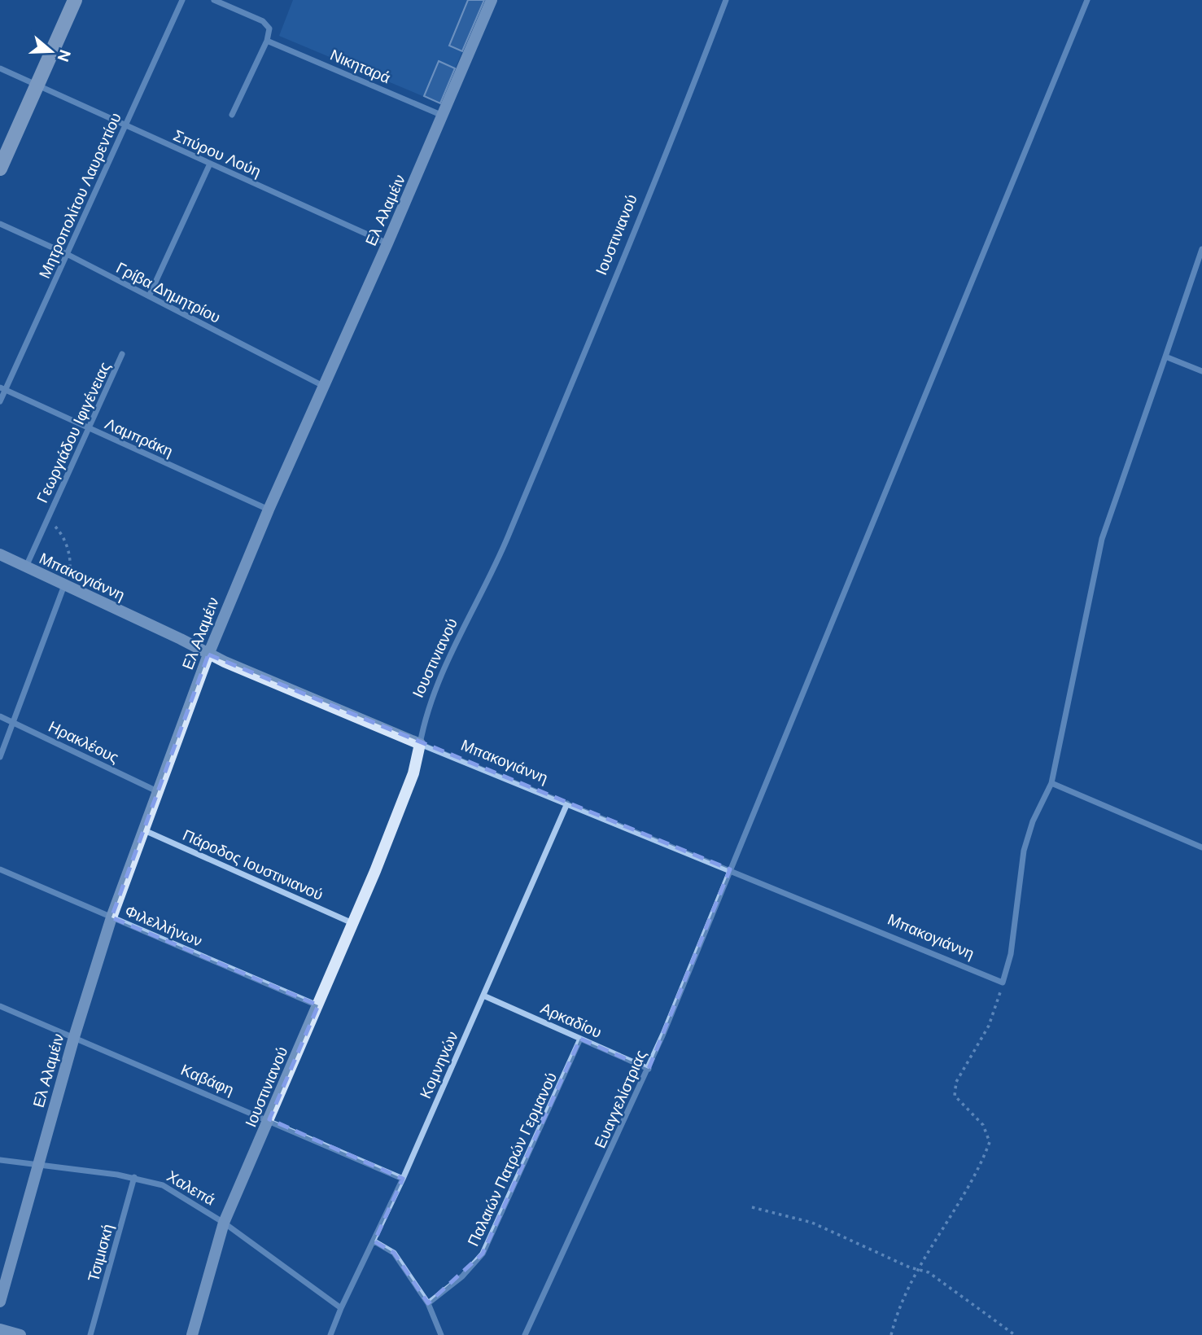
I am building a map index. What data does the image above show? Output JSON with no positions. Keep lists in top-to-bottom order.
{
  "streets": {
    "street": [
      "Νικηταρά",
      "Σπύρου Λούη",
      "Μητροπολίτου Λαυρεντίου",
      "Ελ Αλαμέιν",
      "Ιουστινιανού",
      "Γρίβα Δημητρίου",
      "Γεωργιάδου Ιφιγένειας",
      "Λαμπράκη",
      "Μπακογιάννη",
      "Ηρακλέους",
      "Πάροδος Ιουστινιανού",
      "Φιλελλήνων",
      "Αρκαδίου",
      "Κομνηνών",
      "Καβάφη",
      "Ευαγγελίστριας",
      "Παλαιών Πατρών Γερμανού",
      "Χαλεπά",
      "Τσιμισκή"
    ]
  },
  "crossings": [
    ["Νικηταρά", "Ελ Αλαμέιν"],
    ["Σπύρου Λούη", "Μητροπολίτου Λαυρεντίου"],
    ["Σπύρου Λούη", "Ελ Αλαμέιν"],
    ["Μητροπολίτου Λαυρεντίου", "Γρίβα Δημητρίου"],
    ["Μητροπολίτου Λαυρεντίου", "Λαμπράκη"],
    ["Ελ Αλαμέιν", "Γρίβα Δημητρίου"],
    ["Ελ Αλαμέιν", "Λαμπράκη"],
    ["Ελ Αλαμέιν", "Μπακογιάννη"],
    ["Ελ Αλαμέιν", "Ηρακλέους"],
    ["Ελ Αλαμέιν", "Πάροδος Ιουστινιανού"],
    ["Ελ Αλαμέιν", "Φιλελλήνων"],
    ["Ελ Αλαμέιν", "Καβάφη"],
    ["Ελ Αλαμέιν", "Χαλεπά"],
    ["Ιουστινιανού", "Μπακογιάννη"],
    ["Ιουστινιανού", "Πάροδος Ιουστινιανού"],
    ["Ιουστινιανού", "Φιλελλήνων"],
    ["Ιουστινιανού", "Καβάφη"],
    ["Ιουστινιανού", "Χαλεπά"],
    ["Γεωργιάδου Ιφιγένειας", "Λαμπράκη"],
    ["Γεωργιάδου Ιφιγένειας", "Μπακογιάννη"],
    ["Μπακογιάννη", "Κομνηνών"],
    ["Μπακογιάννη", "Ευαγγελίστριας"],
    ["Αρκαδίου", "Κομνηνών"],
    ["Αρκαδίου", "Ευαγγελίστριας"],
    ["Αρκαδίου", "Παλαιών Πατρών Γερμανού"],
    ["Κομνηνών", "Καβάφη"],
    ["Κομνηνών", "Χαλεπά"],
    ["Χαλεπά", "Τσιμισκή"]
  ],
  "north": "right"
}
